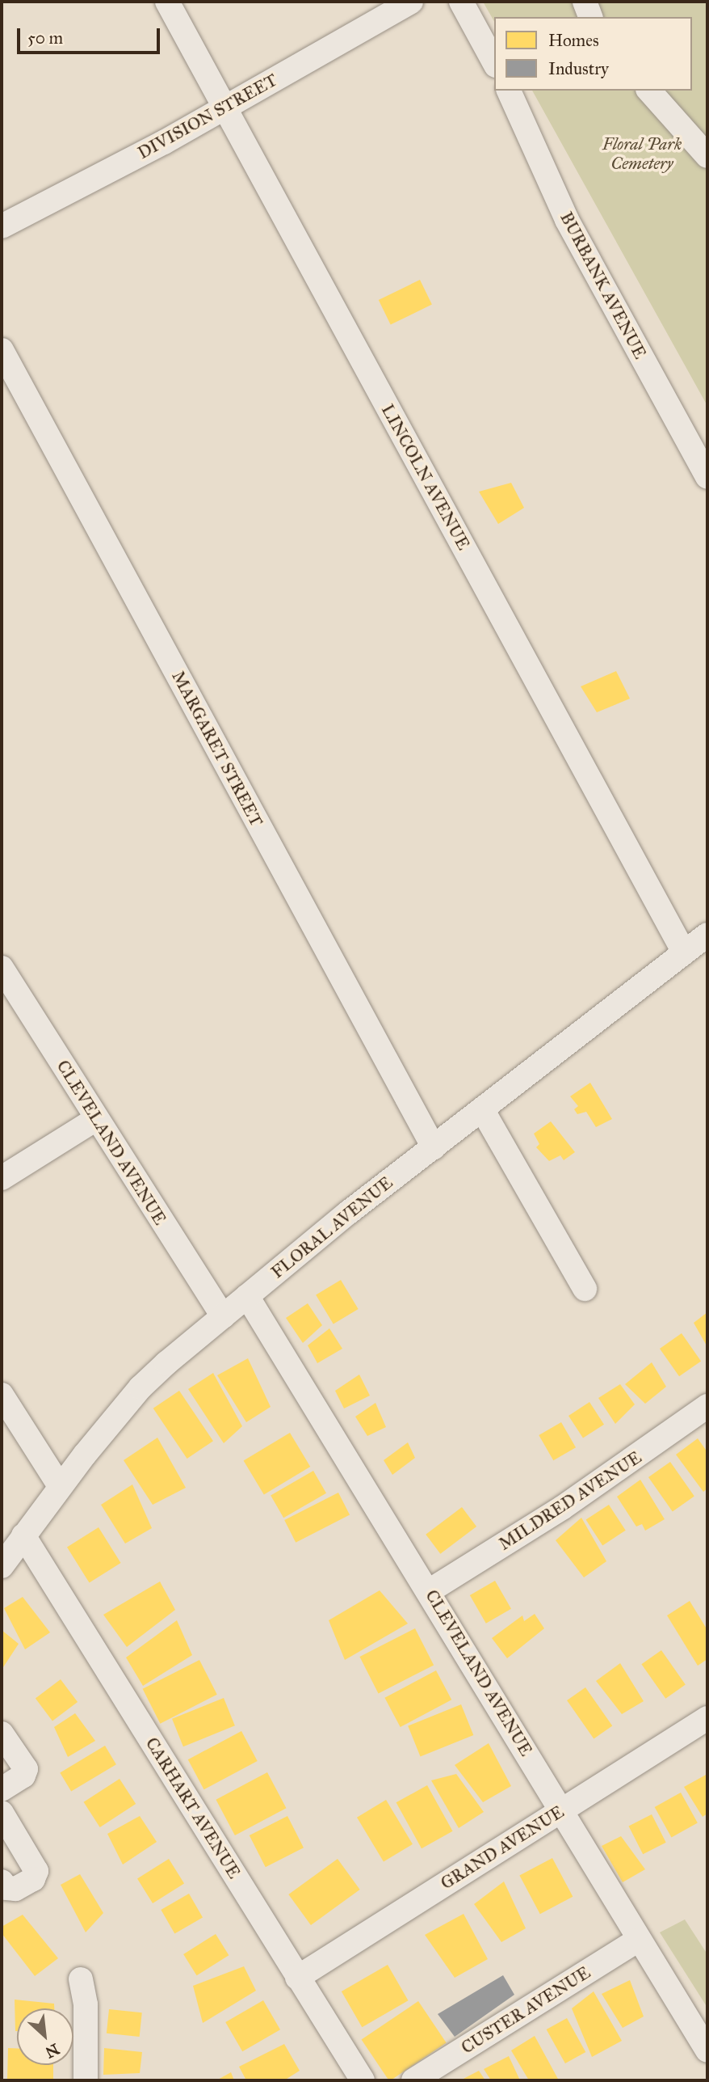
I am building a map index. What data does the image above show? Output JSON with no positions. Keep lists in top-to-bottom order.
{
  "streets": {
    "street": [
      "DIVISION STREET",
      "BURBANK AVENUE",
      "LINCOLN AVENUE",
      "MARGARET STREET",
      "CLEVELAND AVENUE",
      "FLORAL AVENUE",
      "MILDRED AVENUE",
      "CARHART AVENUE",
      "GRAND AVENUE",
      "CUSTER AVENUE"
    ]
  },
  "crossings": [
    ["DIVISION STREET", "LINCOLN AVENUE"],
    ["LINCOLN AVENUE", "FLORAL AVENUE"],
    ["MARGARET STREET", "FLORAL AVENUE"],
    ["CLEVELAND AVENUE", "FLORAL AVENUE"],
    ["CLEVELAND AVENUE", "MILDRED AVENUE"],
    ["CLEVELAND AVENUE", "GRAND AVENUE"],
    ["CLEVELAND AVENUE", "CUSTER AVENUE"],
    ["FLORAL AVENUE", "CARHART AVENUE"],
    ["CARHART AVENUE", "GRAND AVENUE"]
  ],
  "parks": ["Floral Park Cemetery"],
  "legend": ["Homes", "Industry"],
  "scale_bar": "50 m",
  "north": "bottom right"
}
